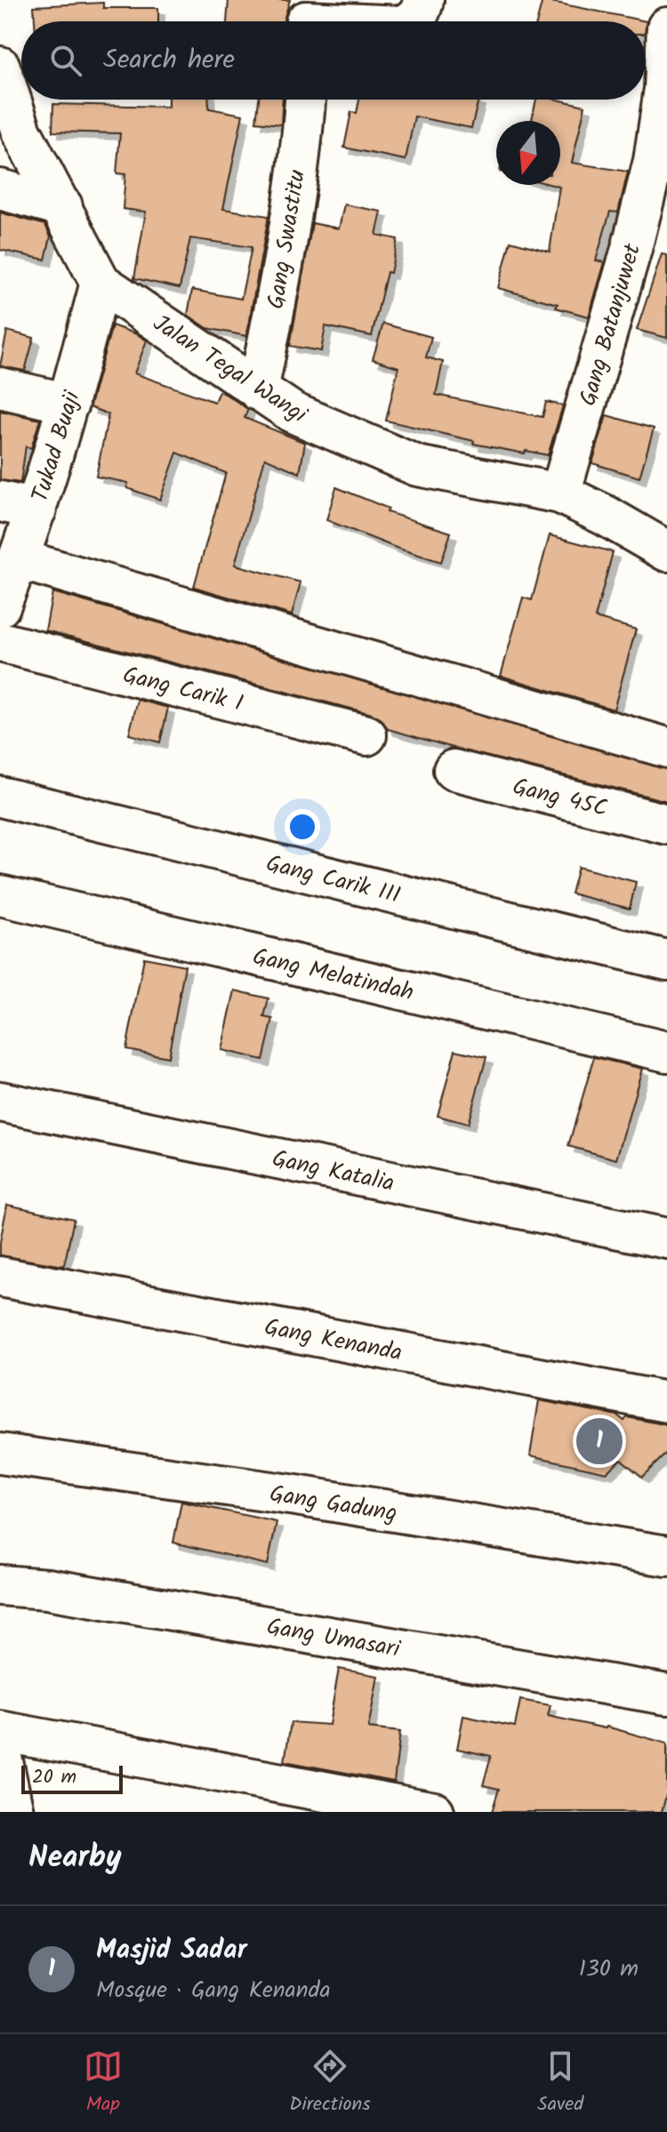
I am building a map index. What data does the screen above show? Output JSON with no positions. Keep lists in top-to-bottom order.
{
  "streets": {
    "street": [
      "Gang Swastitu",
      "Gang Batanjuwet",
      "Jalan Tegal Wangi",
      "Tukad Buaji",
      "Gang Carik I",
      "Gang 45C",
      "Gang Carik III",
      "Gang Melatindah",
      "Gang Katalia",
      "Gang Kenanda",
      "Gang Gadung",
      "Gang Umasari"
    ]
  },
  "crossings": [
    ["Gang Swastitu", "Jalan Tegal Wangi"],
    ["Gang Batanjuwet", "Jalan Tegal Wangi"],
    ["Jalan Tegal Wangi", "Tukad Buaji"]
  ],
  "scale_bar": "20 m",
  "north": "bottom",
  "page": {
    "search": "Search here",
    "pins": "1",
    "scale": "20 m",
    "heading": "Nearby",
    "list": [
      {
        "mark": "1",
        "name": "Masjid Sadar",
        "note": "Mosque · Gang Kenanda",
        "value": "130 m"
      }
    ],
    "nav": ["Map", "Directions", "Saved"]
  }
}
